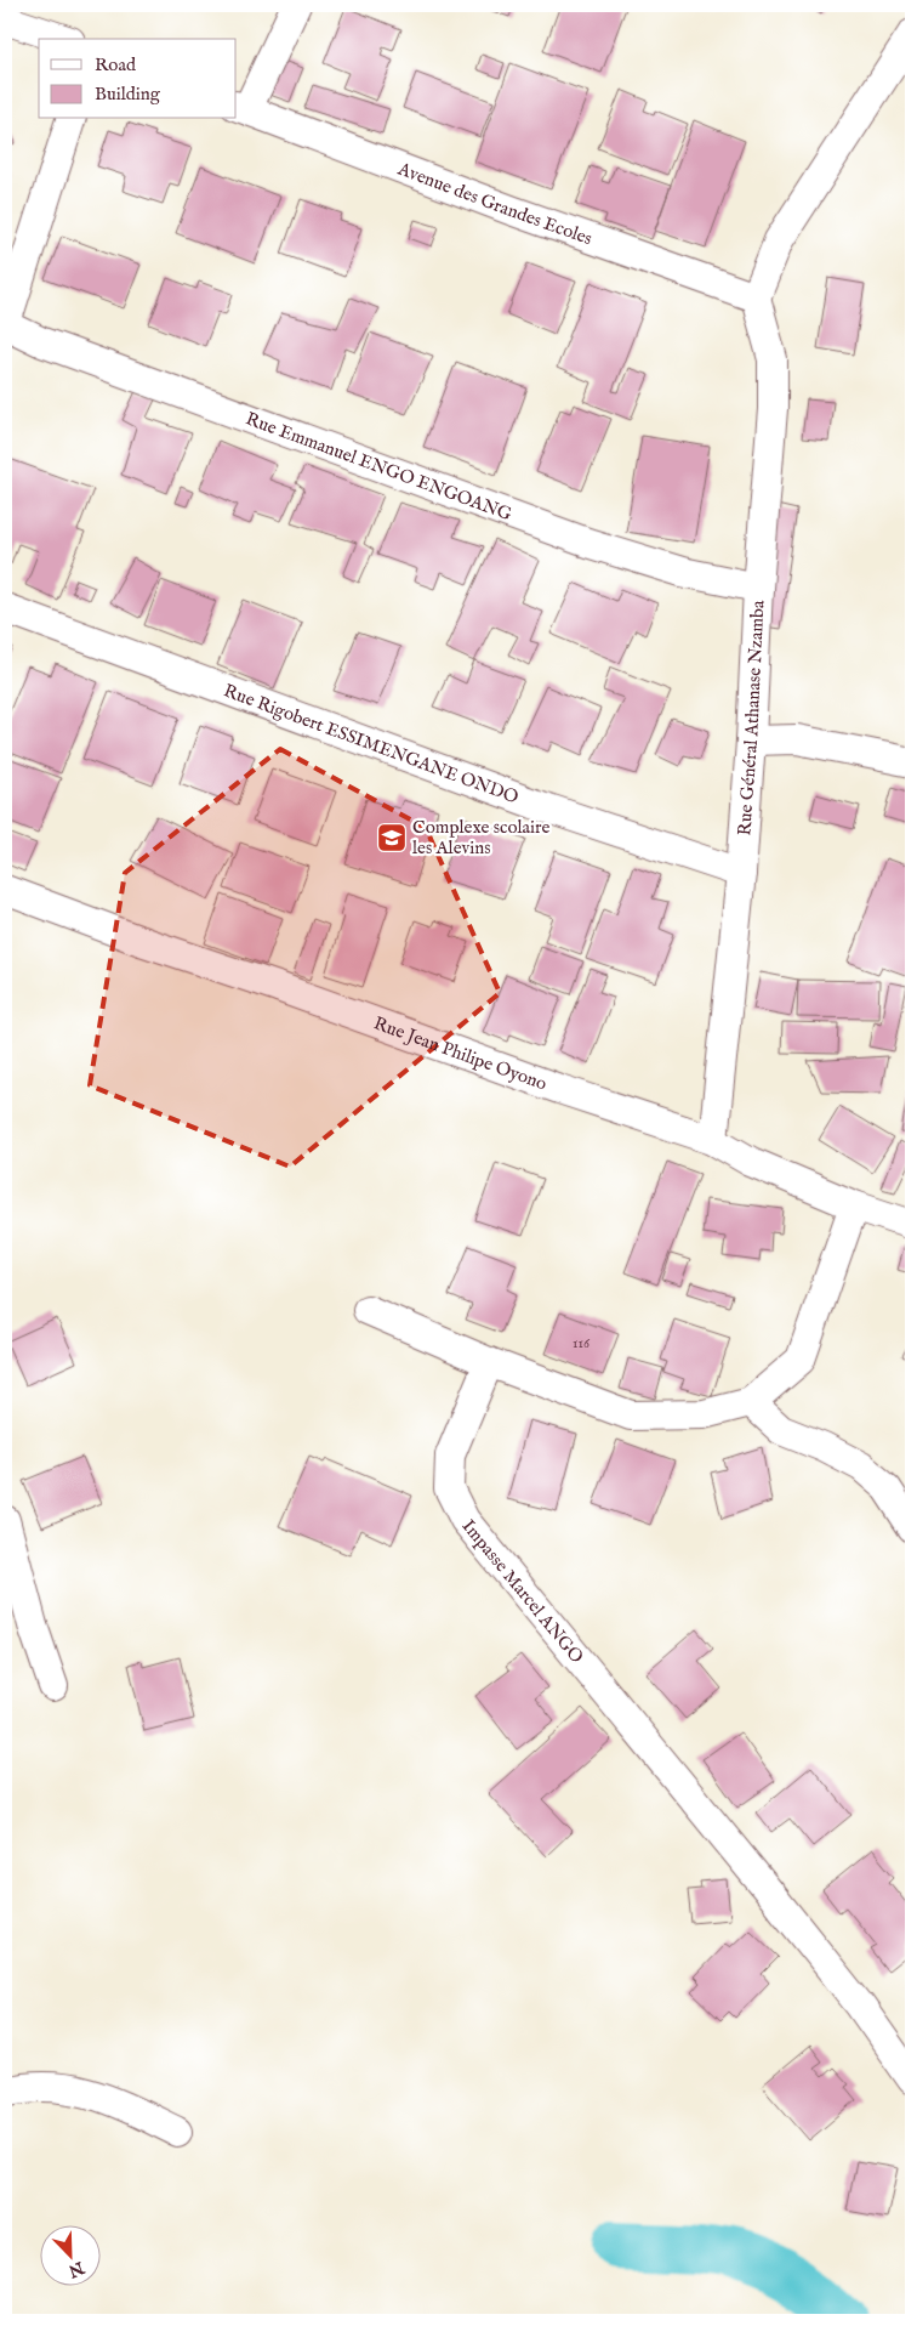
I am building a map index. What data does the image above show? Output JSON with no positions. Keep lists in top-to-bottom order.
{
  "streets": {
    "street": [
      "Avenue des Grandes Ecoles",
      "Rue Emmanuel ENGO ENGOANG",
      "Rue Général Athanase Nzamba",
      "Rue Rigobert ESSIMENGANE ONDO",
      "Rue Jean Philipe Oyono",
      "Impasse Marcel ANGO"
    ]
  },
  "crossings": [
    ["Avenue des Grandes Ecoles", "Rue Général Athanase Nzamba"],
    ["Rue Emmanuel ENGO ENGOANG", "Rue Général Athanase Nzamba"],
    ["Rue Général Athanase Nzamba", "Rue Rigobert ESSIMENGANE ONDO"],
    ["Rue Général Athanase Nzamba", "Rue Jean Philipe Oyono"]
  ],
  "places": {
    "school or university": ["Complexe scolaire les Alevins"]
  },
  "house_numbers": ["116"],
  "legend": ["Road", "Building"],
  "north": "bottom right"
}
